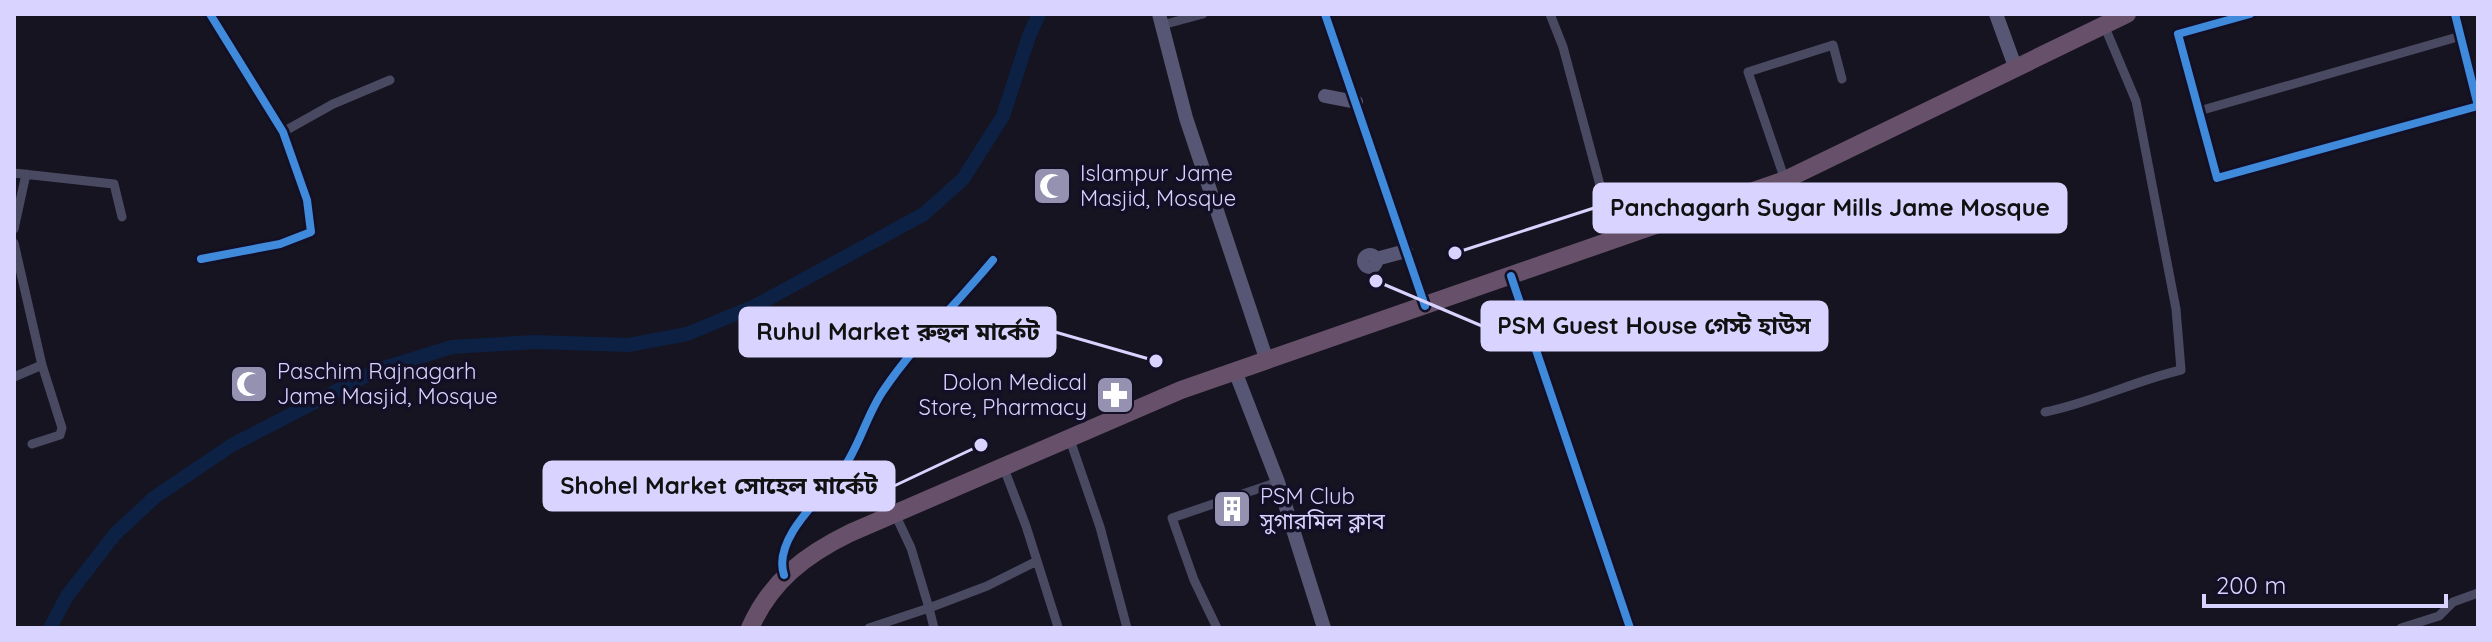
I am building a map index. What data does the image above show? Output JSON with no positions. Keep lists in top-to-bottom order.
{
  "places": {
    "mosque": ["Islampur Jame Masjid, Mosque", "Paschim Rajnagarh Jame Masjid, Mosque"],
    "other": [
      "Panchagarh Sugar Mills Jame Mosque",
      "PSM Guest House গেস্ট হাউস",
      "Ruhul Market রুহুল মার্কেট",
      "Shohel Market সোহেল মার্কেট"
    ],
    "pharmacy": ["Dolon Medical Store, Pharmacy"],
    "building": ["PSM Club সুগারমিল ক্লাব"]
  },
  "scale_bar": "200 m"
}
